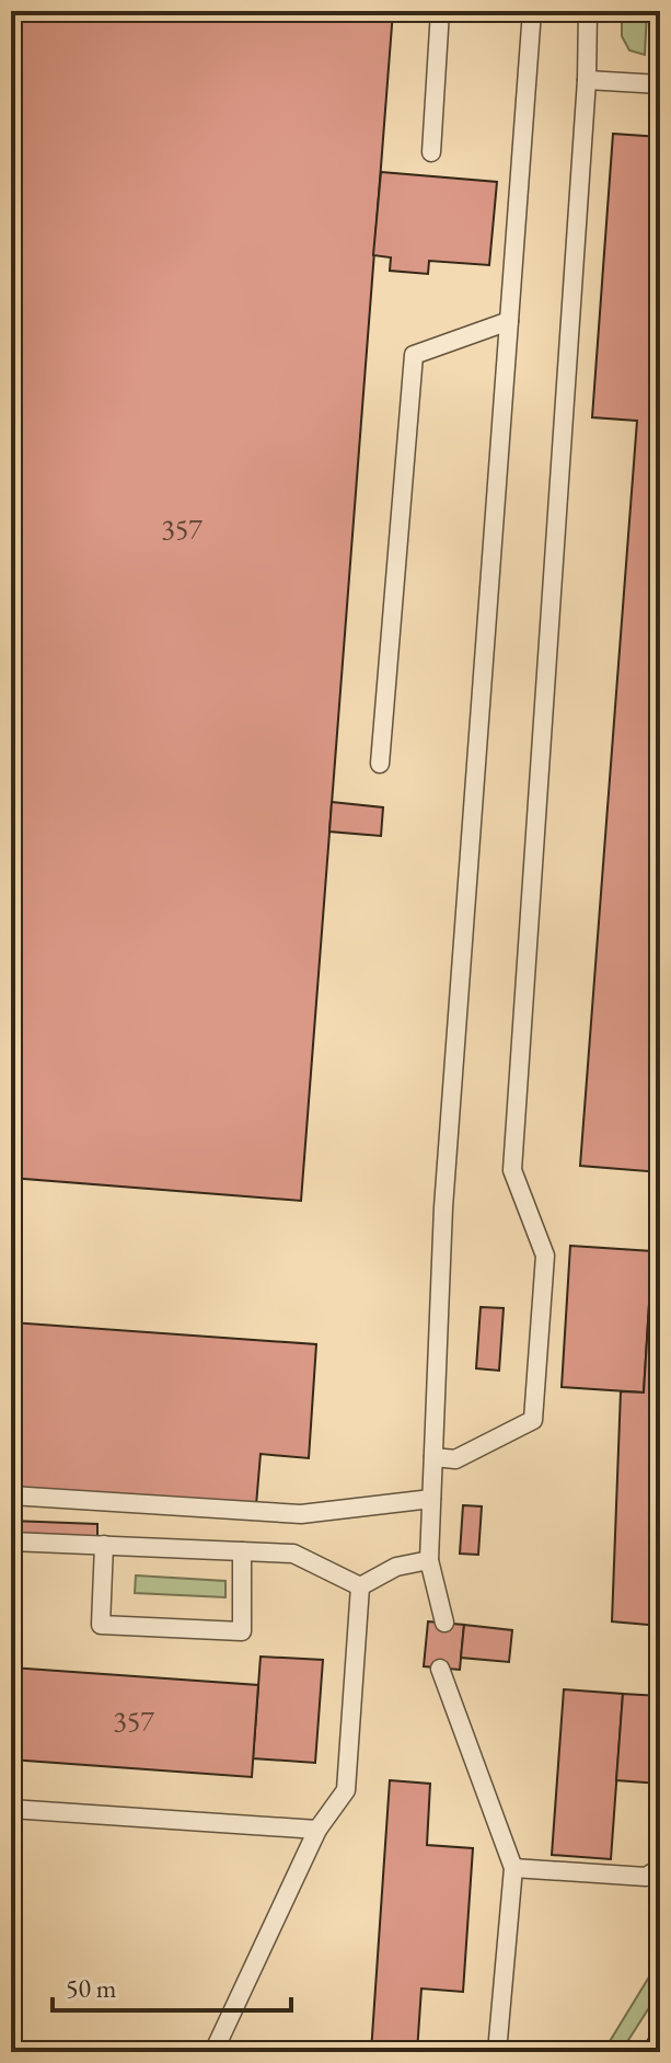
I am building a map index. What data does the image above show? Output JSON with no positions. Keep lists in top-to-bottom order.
{
  "house_numbers": ["357", "357"],
  "scale_bar": "50 m"
}
